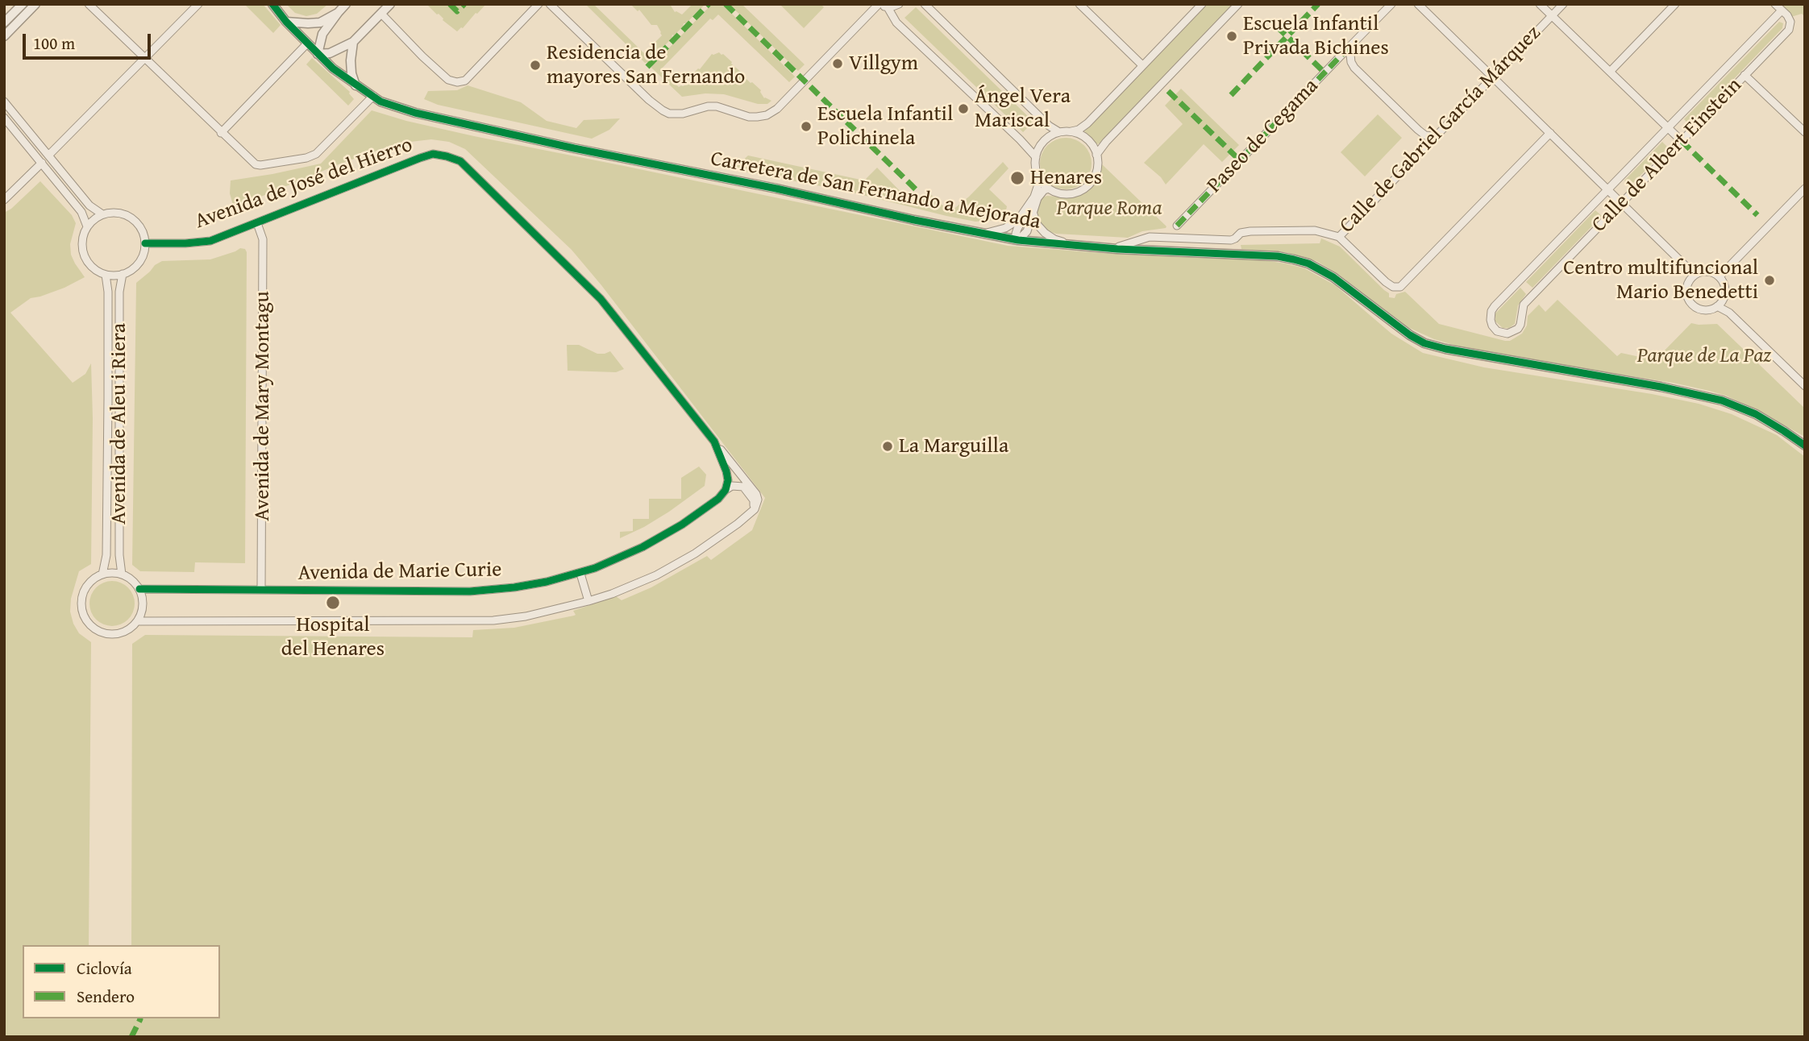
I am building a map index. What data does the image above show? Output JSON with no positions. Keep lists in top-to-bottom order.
{
  "streets": {
    "street": [
      "Calle de Gabriel García Márquez",
      "Paseo de Cegama",
      "Calle de Albert Einstein",
      "Avenida de José del Hierro",
      "Carretera de San Fernando a Mejorada",
      "Avenida de Mary Montagu",
      "Avenida de Aleu i Riera",
      "Avenida de Marie Curie"
    ]
  },
  "crossings": [
    ["Calle de Gabriel García Márquez", "Carretera de San Fernando a Mejorada"],
    ["Avenida de José del Hierro", "Avenida de Mary Montagu"],
    ["Avenida de José del Hierro", "Avenida de Aleu i Riera"],
    ["Avenida de Mary Montagu", "Avenida de Marie Curie"],
    ["Avenida de Aleu i Riera", "Avenida de Marie Curie"]
  ],
  "parks": ["Parque Roma", "Parque de La Paz"],
  "places": [
    "Escuela Infantil Privada Bichines",
    "Villgym",
    "Residencia de mayores San Fernando",
    "Ángel Vera Mariscal",
    "Escuela Infantil Polichinela",
    "Henares",
    "Centro multifuncional Mario Benedetti",
    "La Marguilla",
    "Hospital del Henares"
  ],
  "legend": ["Ciclovía", "Sendero"],
  "scale_bar": "100 m"
}
